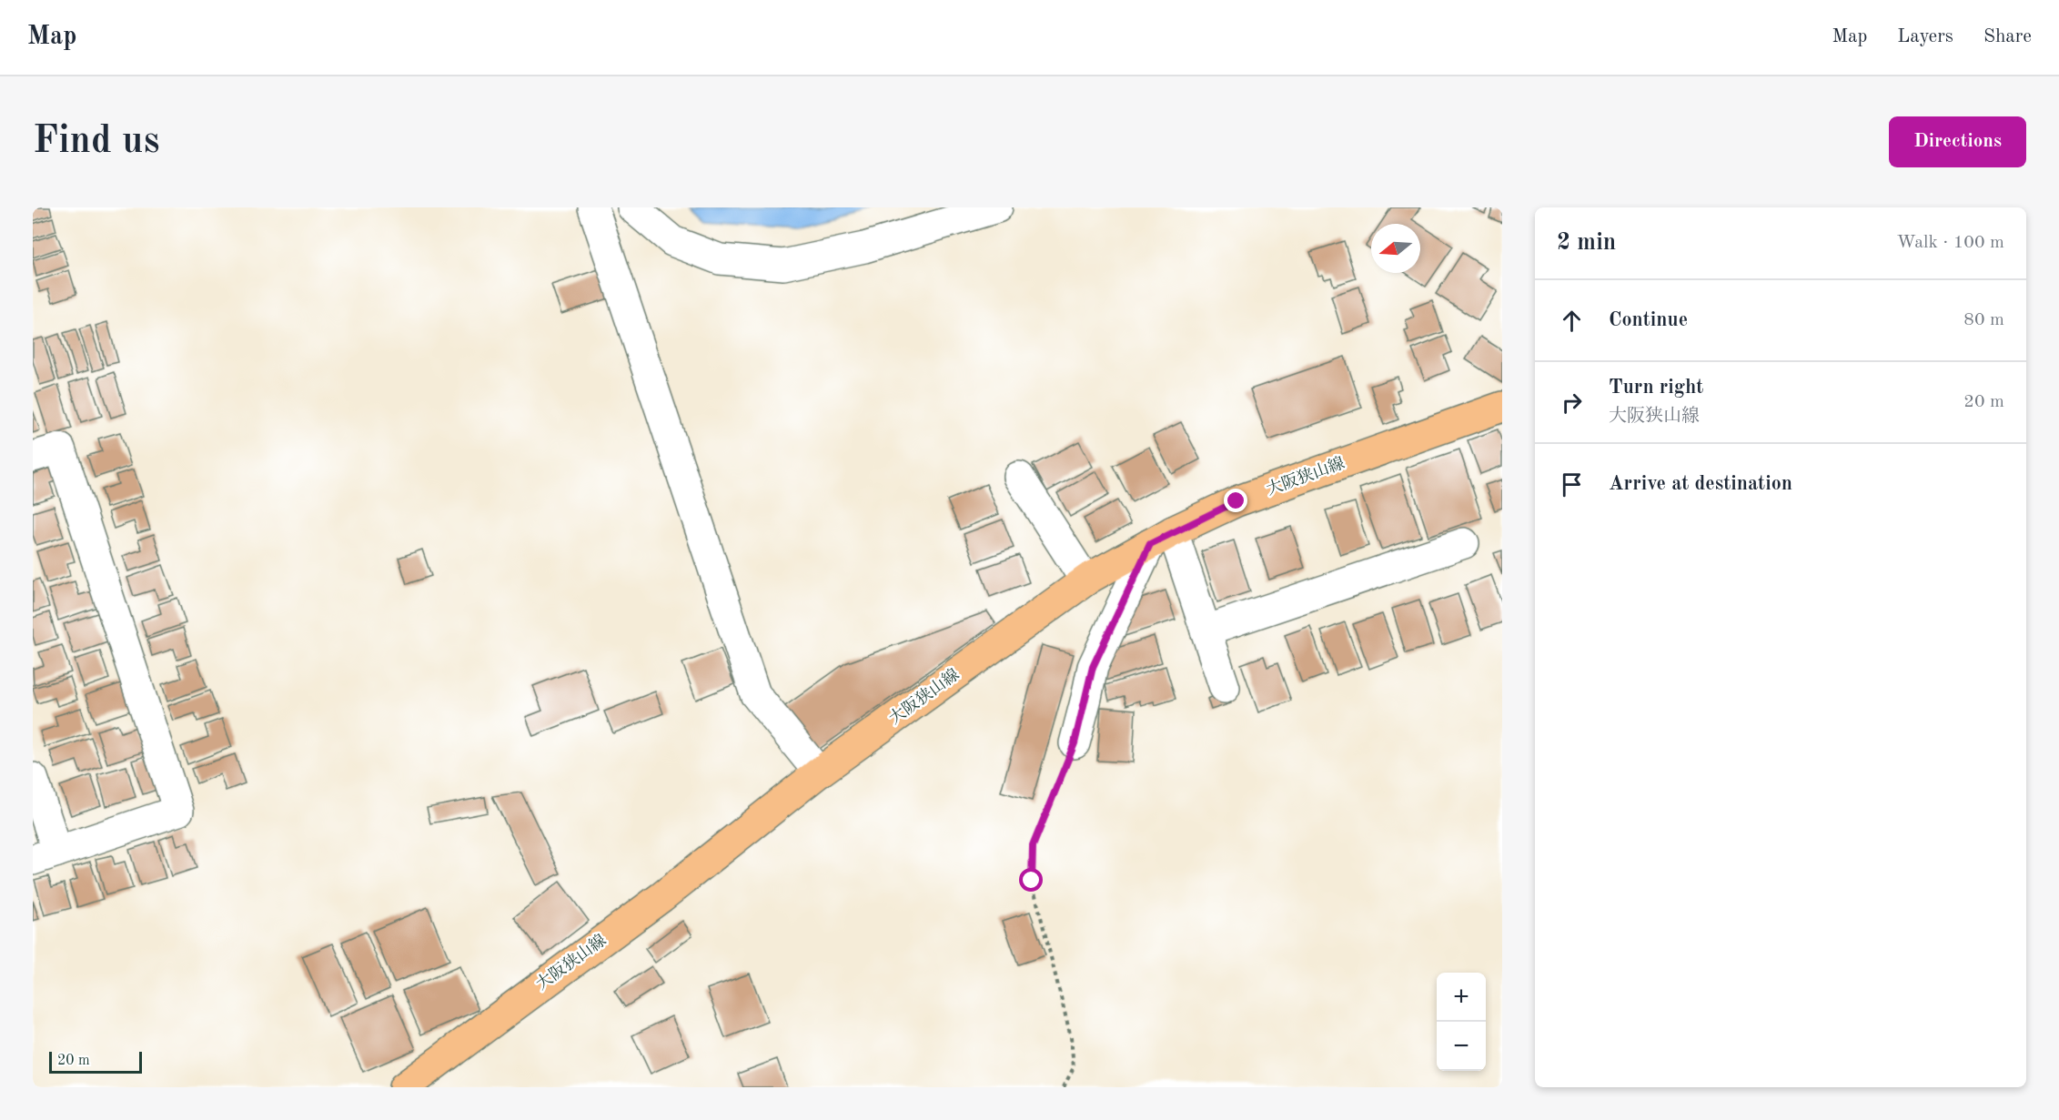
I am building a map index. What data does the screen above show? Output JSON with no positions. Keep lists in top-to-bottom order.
{
  "streets": {
    "main road": ["大阪狭山線"]
  },
  "scale_bar": "20 m",
  "north": "left",
  "page": {
    "header": "Map",
    "nav": ["Map", "Layers", "Share"],
    "buttons": "Directions",
    "title": "Find us",
    "heading": ["2 min", "Walk · 100 m"],
    "list": [
      ["Continue", "80 m"],
      ["Turn right", "大阪狭山線", "20 m"],
      "Arrive at destination"
    ],
    "map_buttons": ["+", "−"],
    "scale": "20 m"
  }
}
